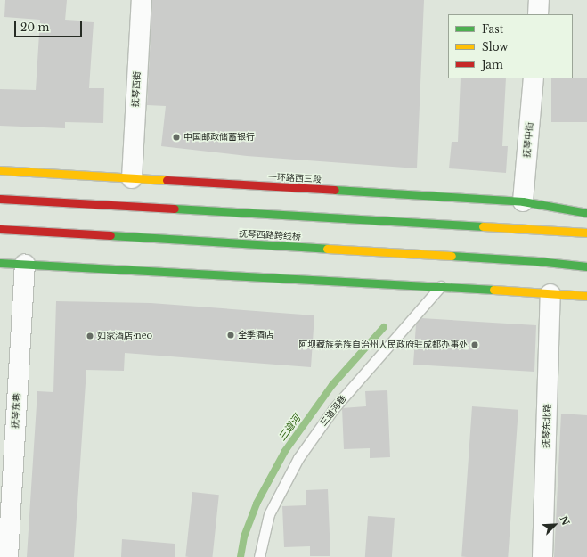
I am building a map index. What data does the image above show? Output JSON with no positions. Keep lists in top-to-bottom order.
{
  "streets": {
    "main road": ["一环路西三段", "抚琴西路跨线桥"],
    "street": [
      "抚琴西街",
      "抚琴中街",
      "抚琴东巷",
      "抚琴东北路"
    ],
    "lane": ["三道河巷"]
  },
  "crossings": [
    ["抚琴西街", "一环路西三段"],
    ["抚琴中街", "一环路西三段"]
  ],
  "water": ["三道河"],
  "places": [
    "中国邮政储蓄银行",
    "全季酒店",
    "如家酒店·neo",
    "阿坝藏族羌族自治州人民政府驻成都办事处"
  ],
  "legend": ["Fast", "Slow", "Jam"],
  "scale_bar": "20 m",
  "north": "top right"
}
